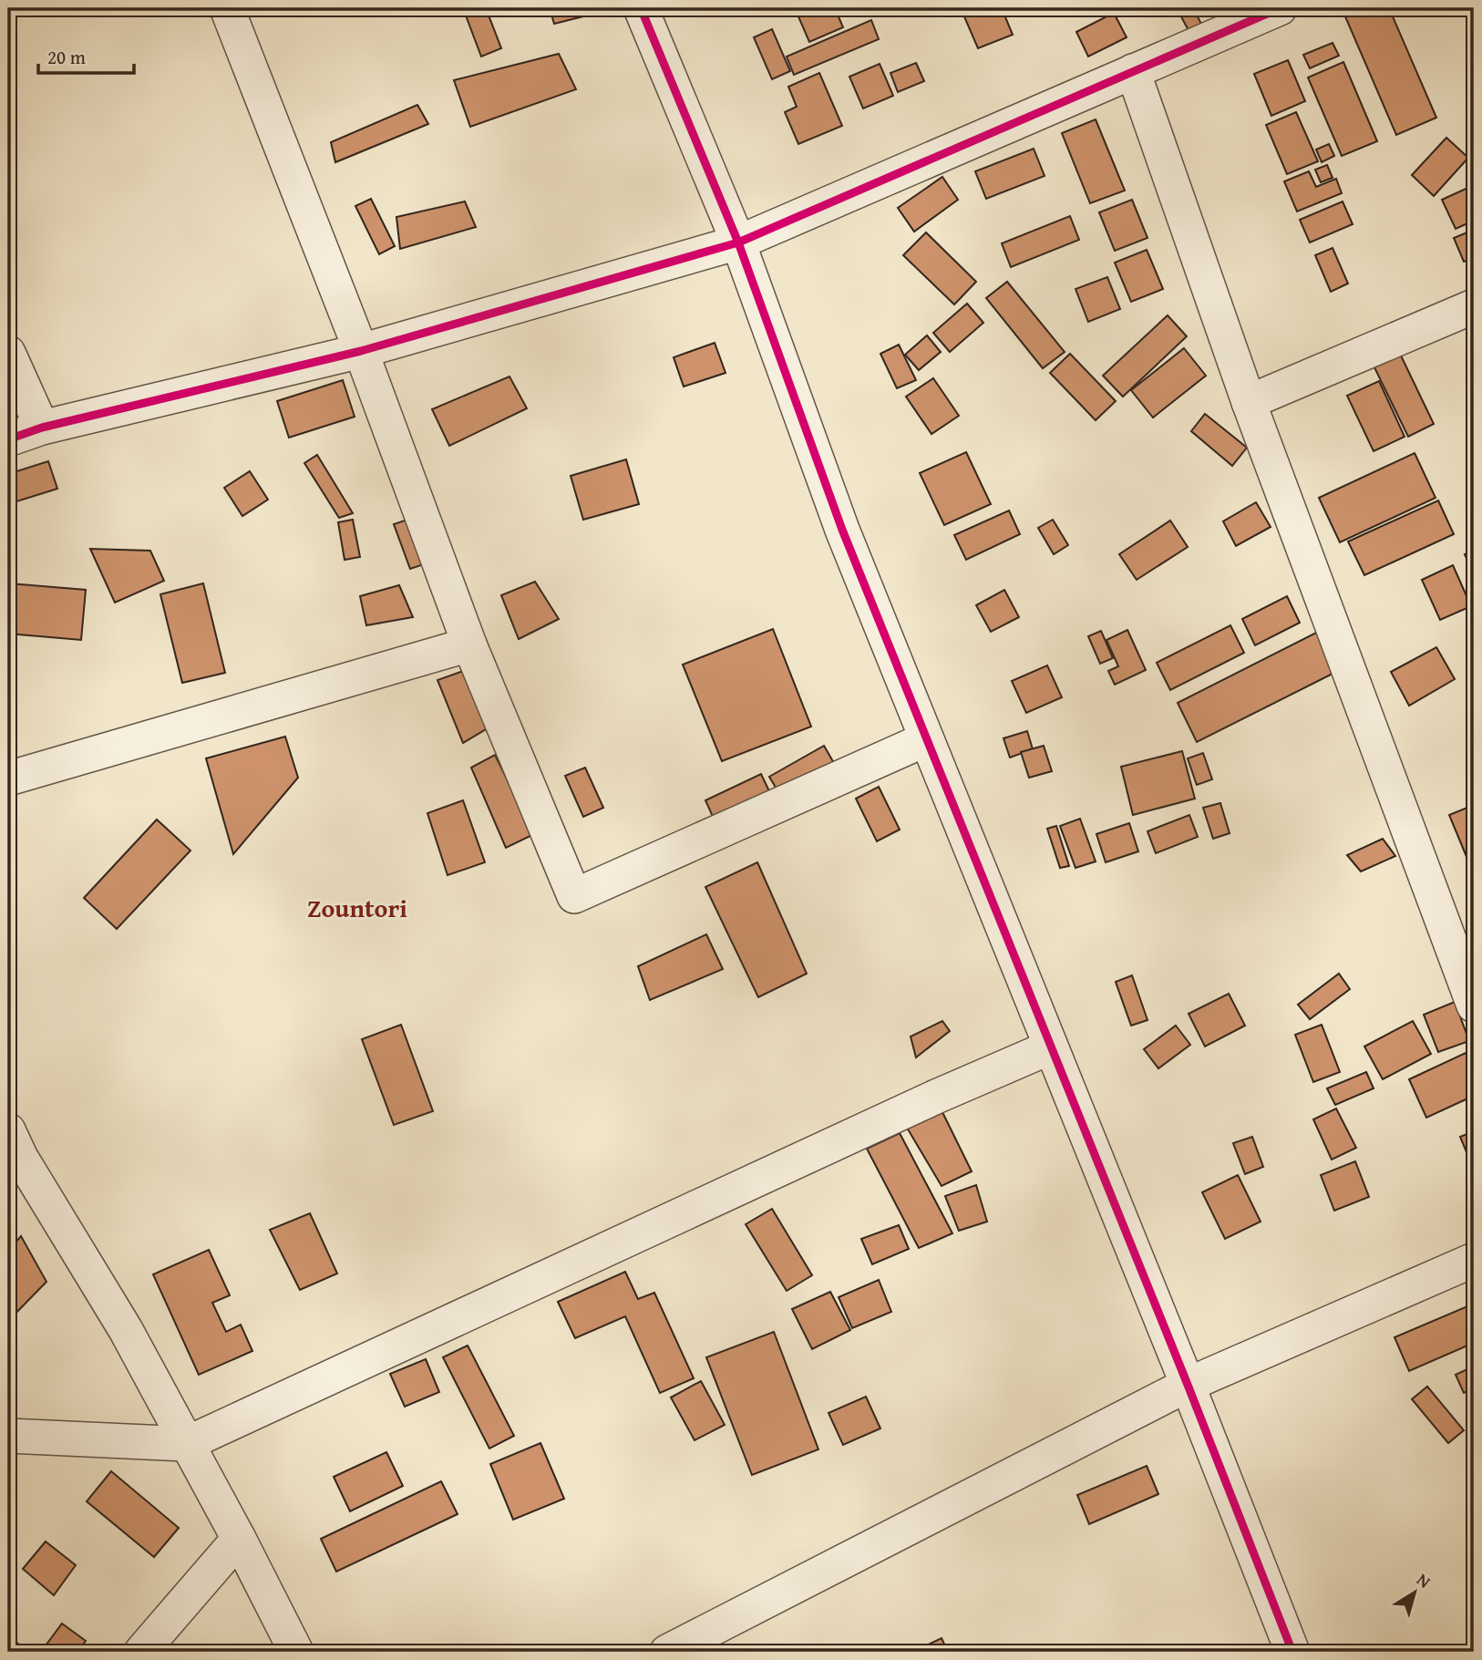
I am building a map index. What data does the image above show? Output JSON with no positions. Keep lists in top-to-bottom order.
{
  "districts": ["Zountori"],
  "scale_bar": "20 m",
  "north": "top right"
}
